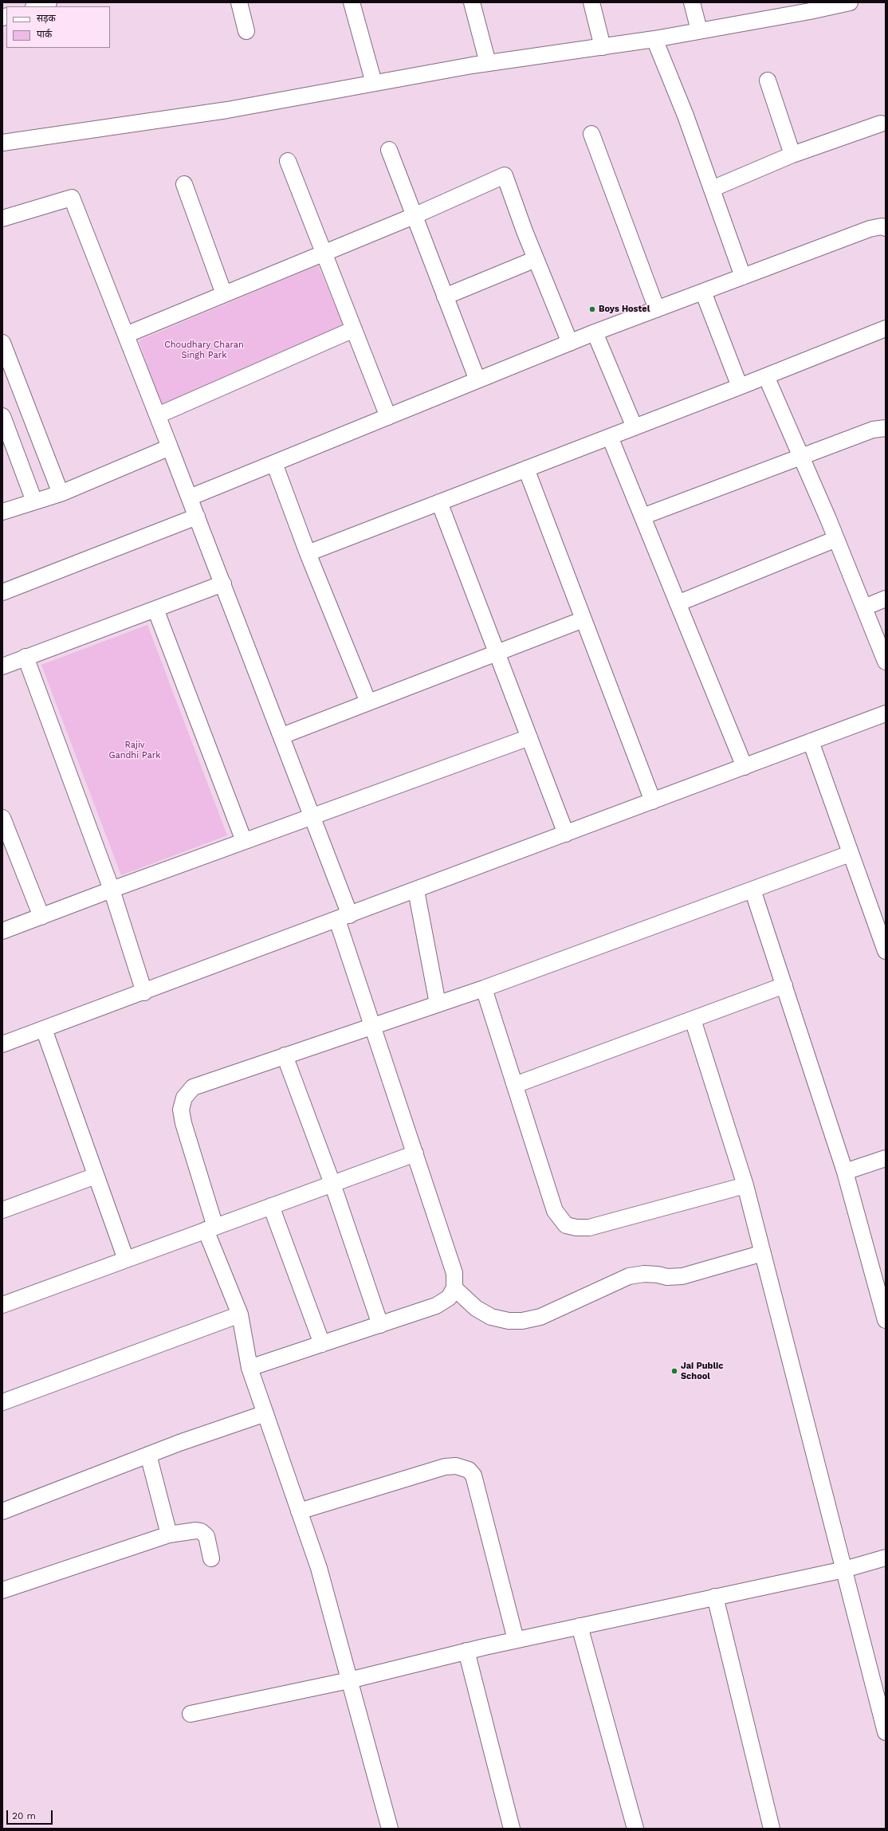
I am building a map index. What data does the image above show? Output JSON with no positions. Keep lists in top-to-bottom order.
{
  "parks": ["Choudhary Charan Singh Park", "Rajiv Gandhi Park"],
  "places": ["Boys Hostel", "Jai Public School"],
  "legend": ["सड़क", "पार्क"],
  "scale_bar": "20 m"
}
